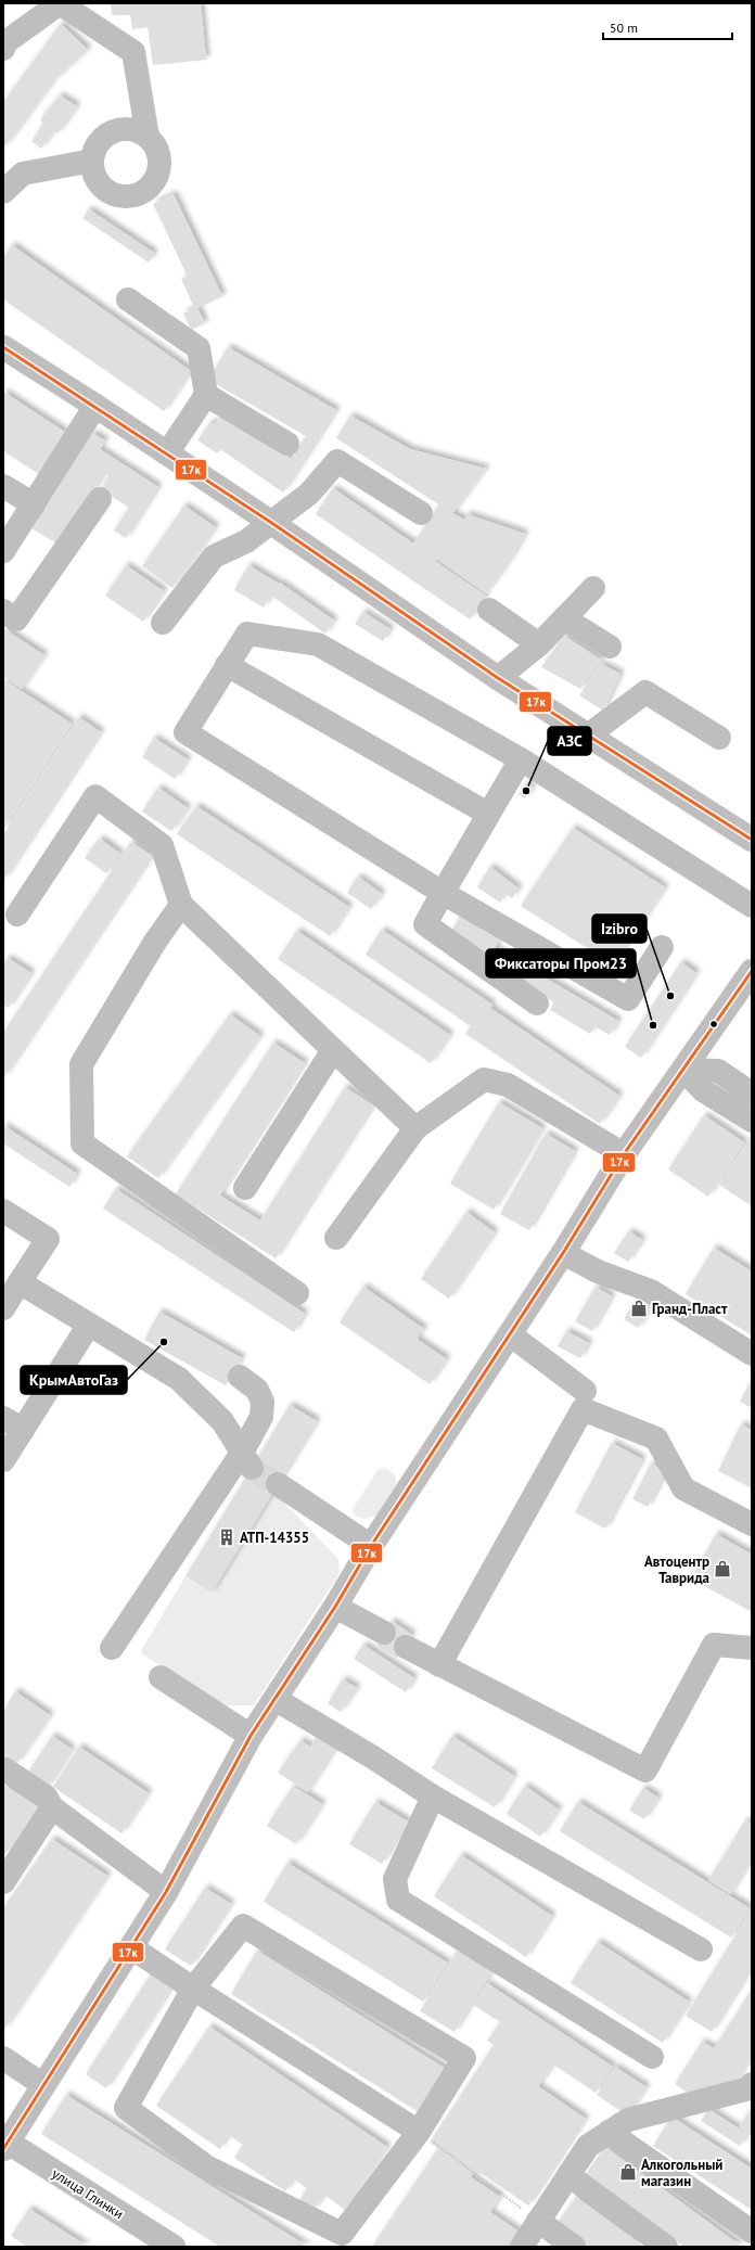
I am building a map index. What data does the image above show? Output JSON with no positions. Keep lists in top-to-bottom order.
{
  "streets": {
    "main road": ["улица Глинки"]
  },
  "places": {
    "other": [
      "АЗС",
      "Izibro",
      "Фиксаторы Пром23",
      "КрымАвтоГаз"
    ],
    "shop": ["Гранд-Пласт", "Автоцентр Таврида", "Алкогольный магазин"],
    "building": ["АТП-14355"]
  },
  "lines": ["transit line 17к"],
  "scale_bar": "50 m"
}
